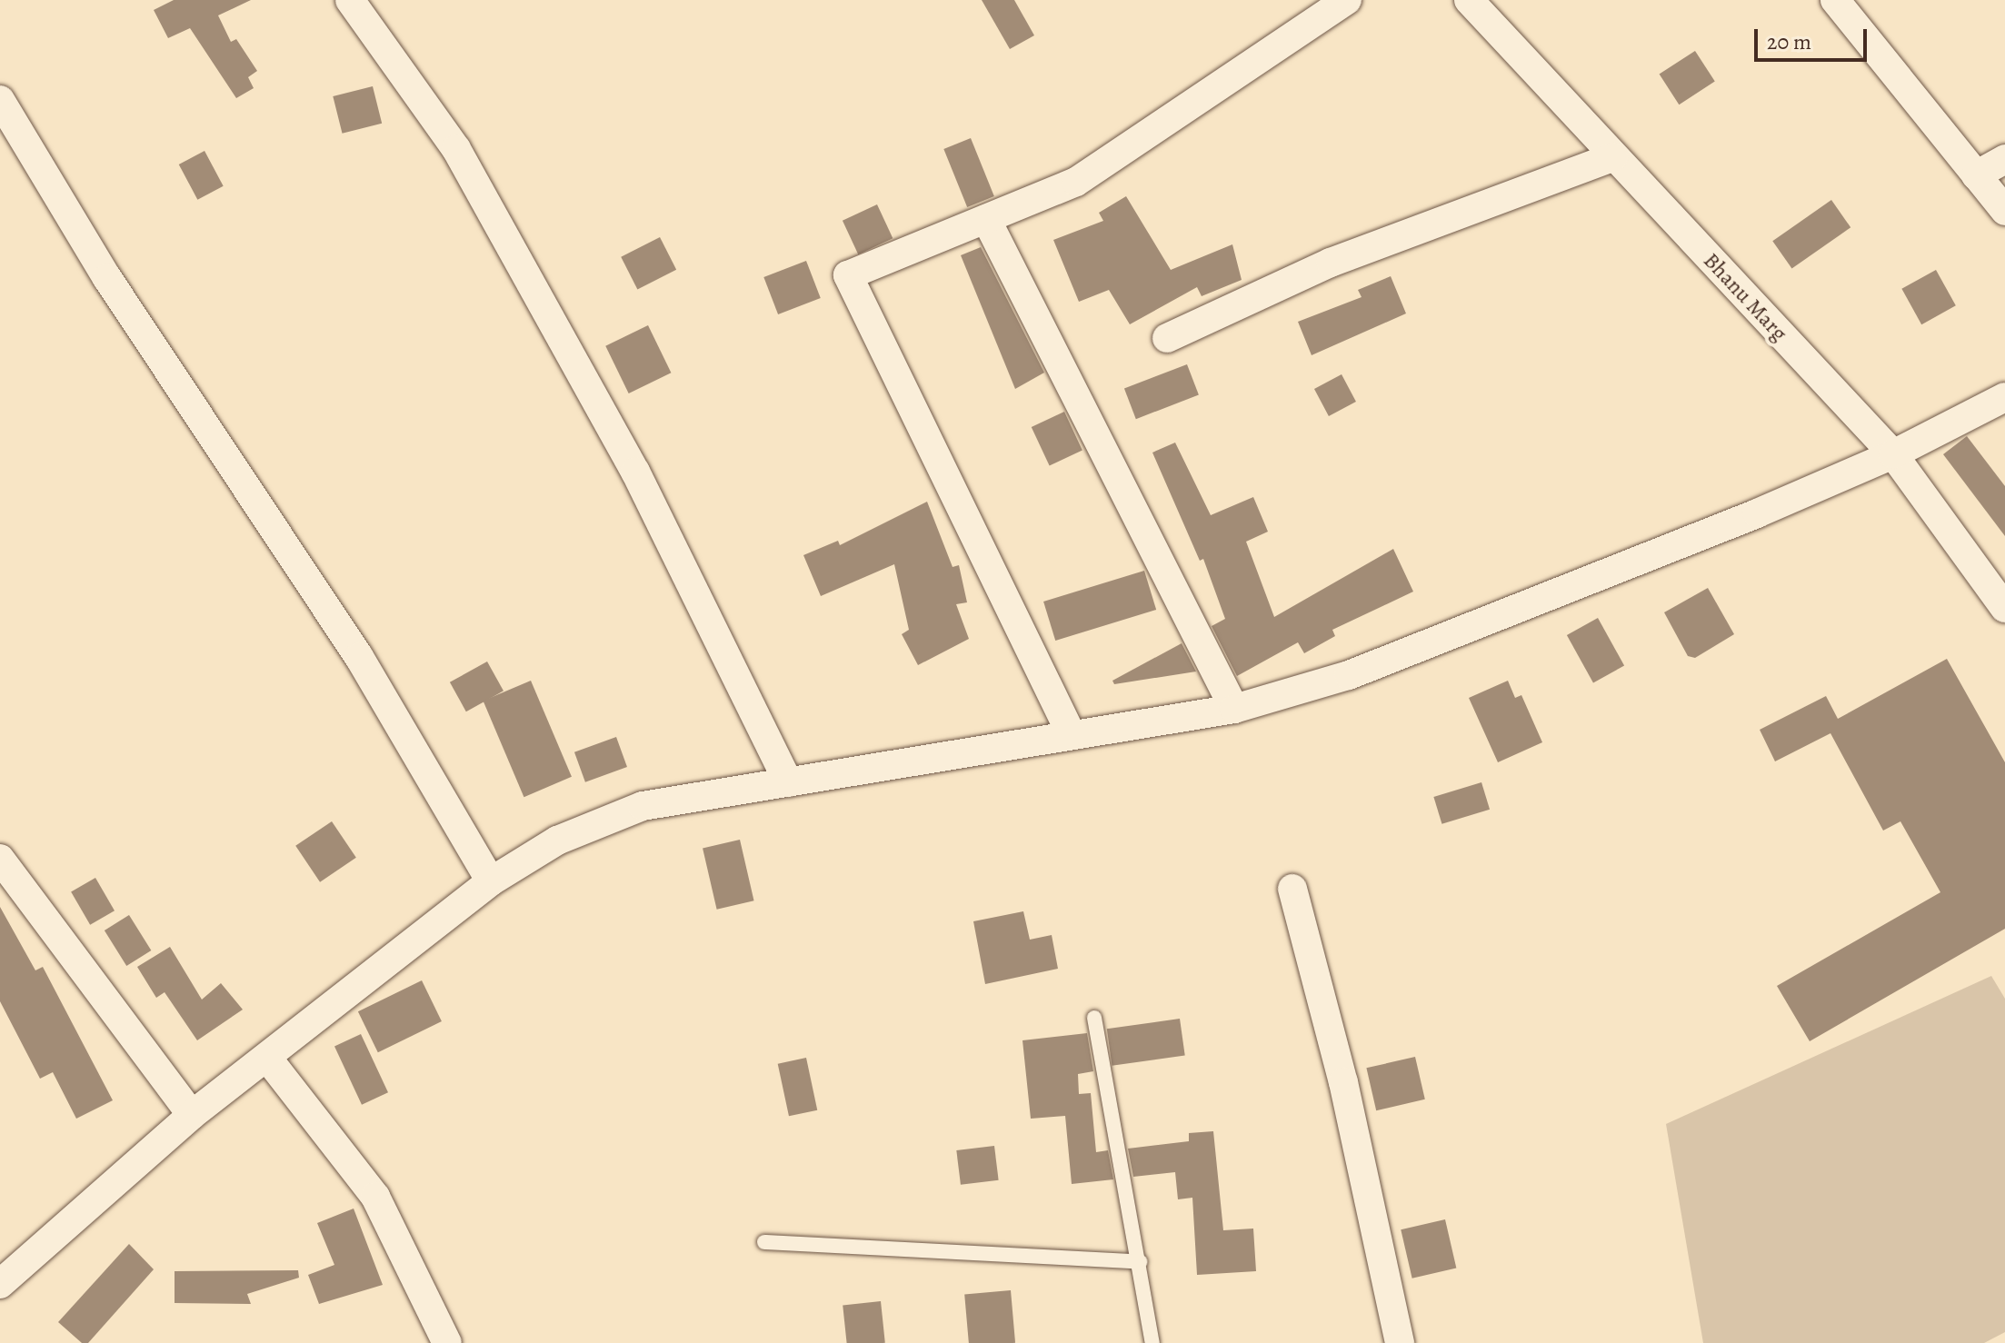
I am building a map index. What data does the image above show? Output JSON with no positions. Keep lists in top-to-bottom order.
{
  "streets": {
    "street": ["Bhanu Marg"]
  },
  "scale_bar": "20 m"
}
